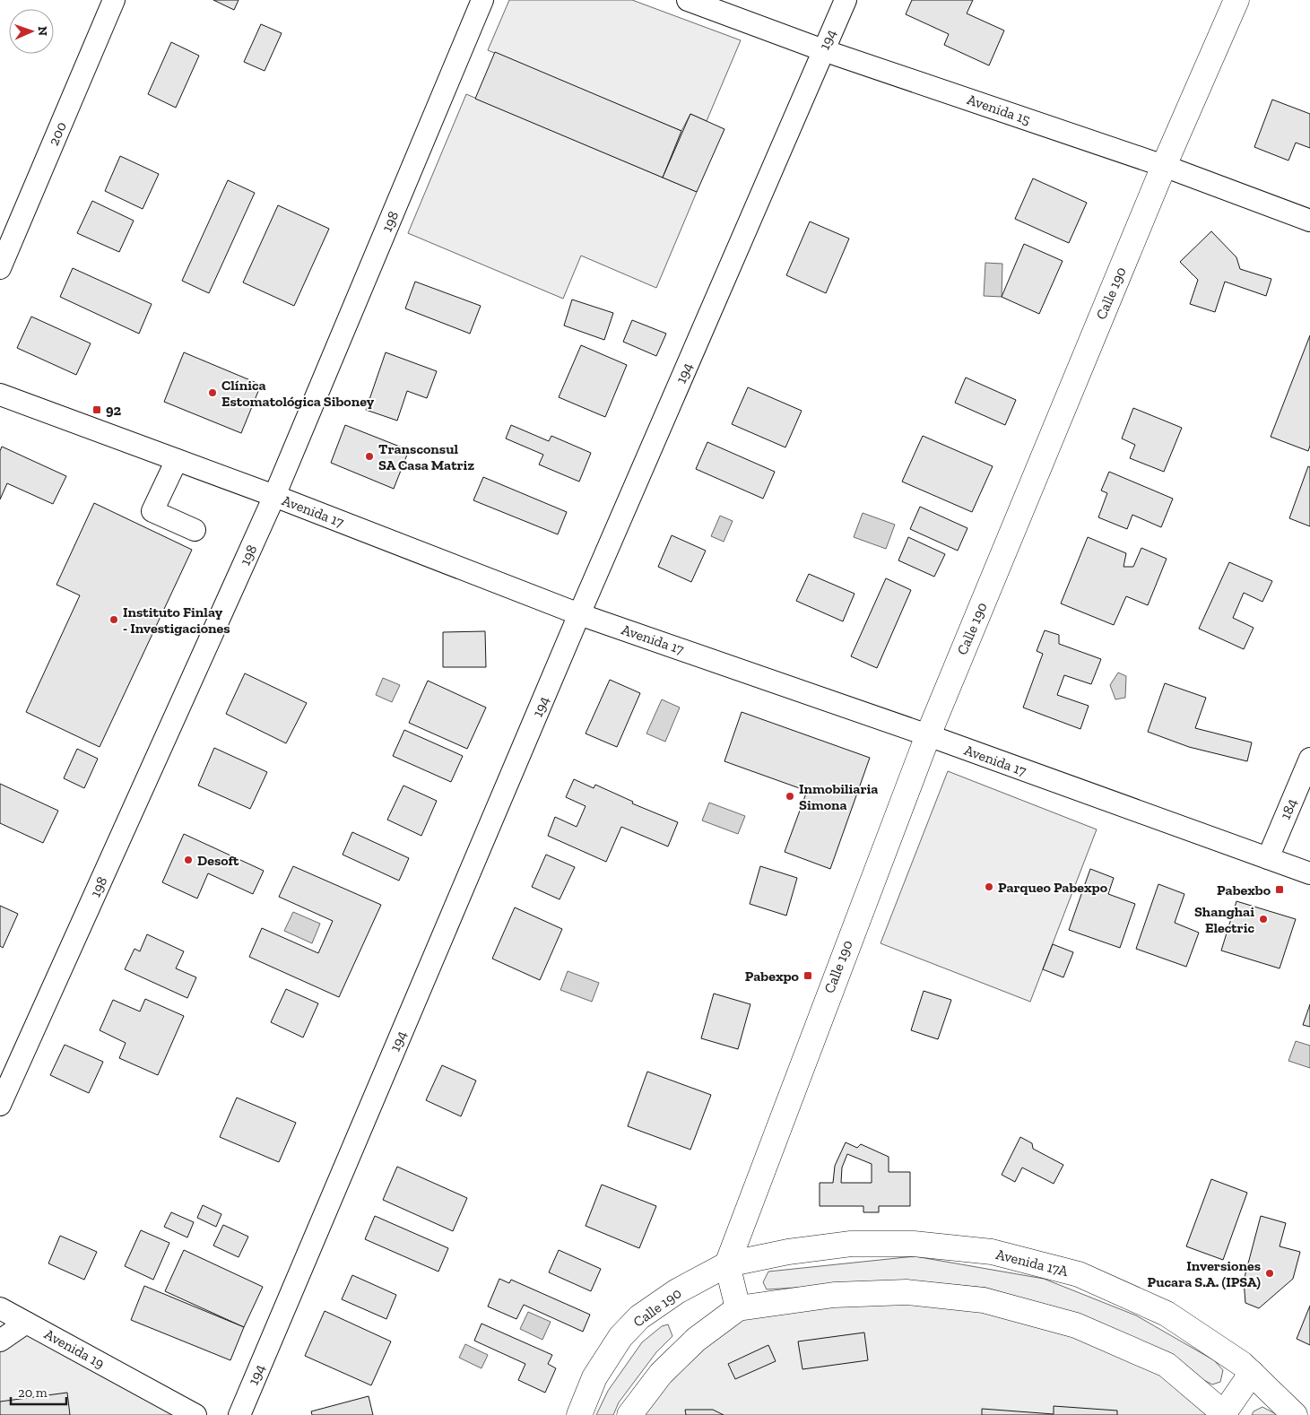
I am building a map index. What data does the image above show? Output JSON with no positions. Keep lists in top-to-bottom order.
{
  "streets": {
    "main road": ["Calle 190", "Avenida 17A"],
    "street": [
      "194",
      "Avenida 15",
      "200",
      "198",
      "Avenida 17",
      "184",
      "Avenida 19"
    ]
  },
  "crossings": [
    ["194", "Avenida 15"],
    ["194", "Avenida 17"],
    ["Avenida 15", "Calle 190"],
    ["198", "Avenida 17"],
    ["Calle 190", "Avenida 17"],
    ["Calle 190", "Avenida 17A"],
    ["Avenida 17", "184"]
  ],
  "places": {
    "other": [
      "Clínica Estomatológica Siboney",
      "Transconsul SA Casa Matriz",
      "Instituto Finlay - Investigaciones",
      "Inmobiliaria Simona",
      "Desoft",
      "Parqueo Pabexpo",
      "Shanghai Electric",
      "Inversiones Pucara S.A. (IPSA)"
    ],
    "transit": ["92", "Pabexbo", "Pabexpo"]
  },
  "scale_bar": "20 m",
  "north": "right"
}
